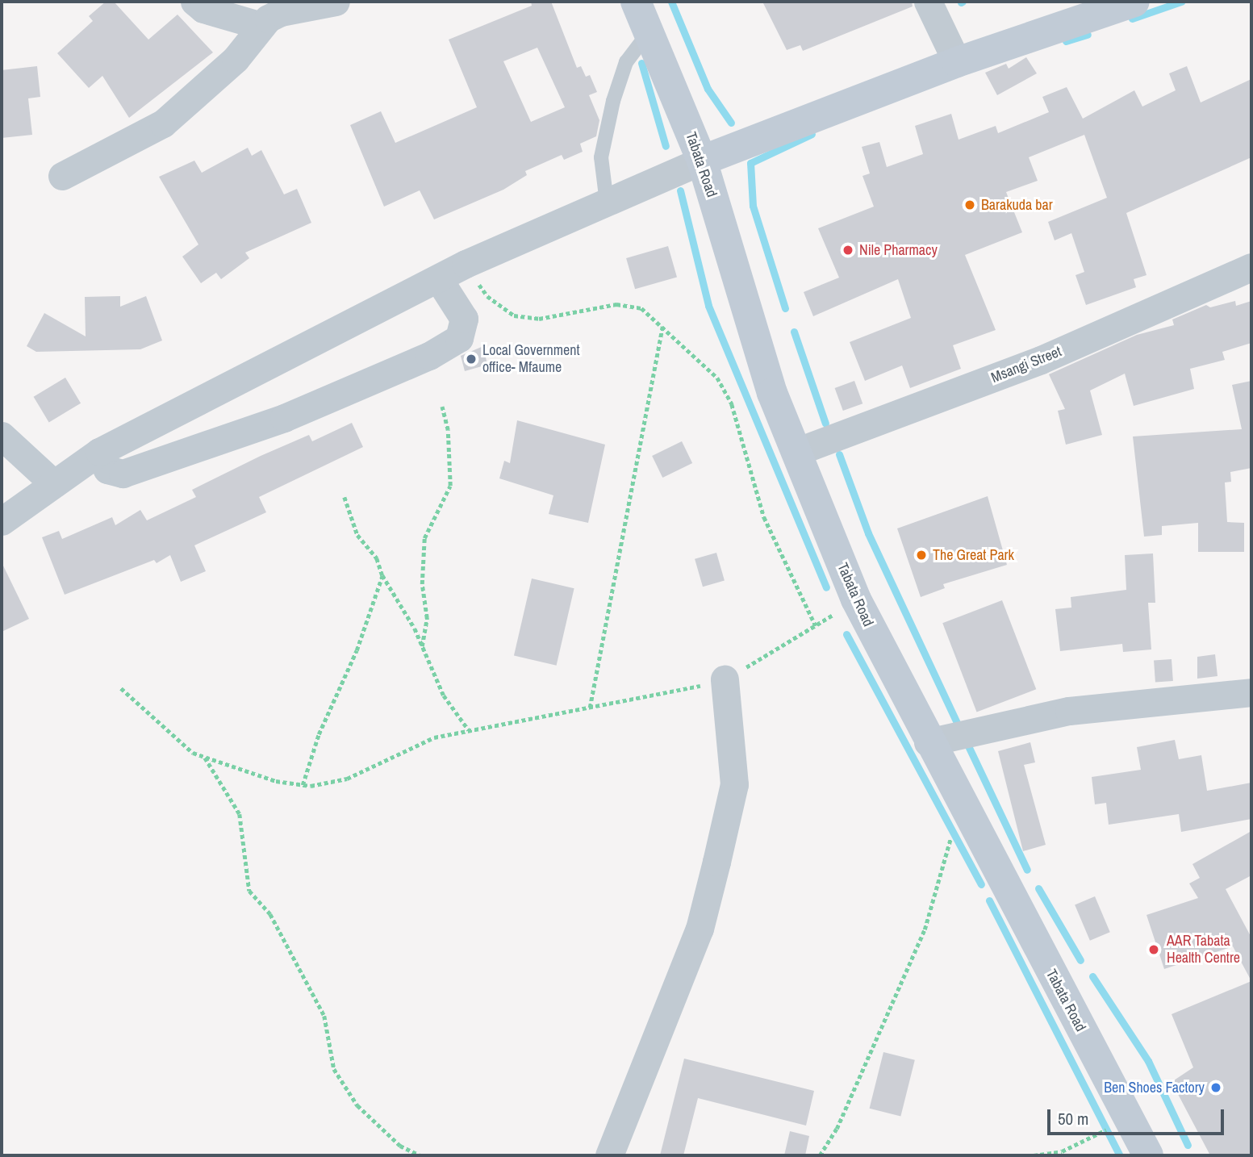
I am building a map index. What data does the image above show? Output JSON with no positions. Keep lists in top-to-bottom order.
{
  "streets": {
    "main road": ["Tabata Road"],
    "street": ["Msangi Street"]
  },
  "crossings": [
    ["Tabata Road", "Msangi Street"]
  ],
  "places": [
    "Barakuda bar",
    "Nile Pharmacy",
    "Local Government office- Mfaume",
    "The Great Park",
    "AAR Tabata Health Centre",
    "Ben Shoes Factory"
  ],
  "scale_bar": "50 m"
}
